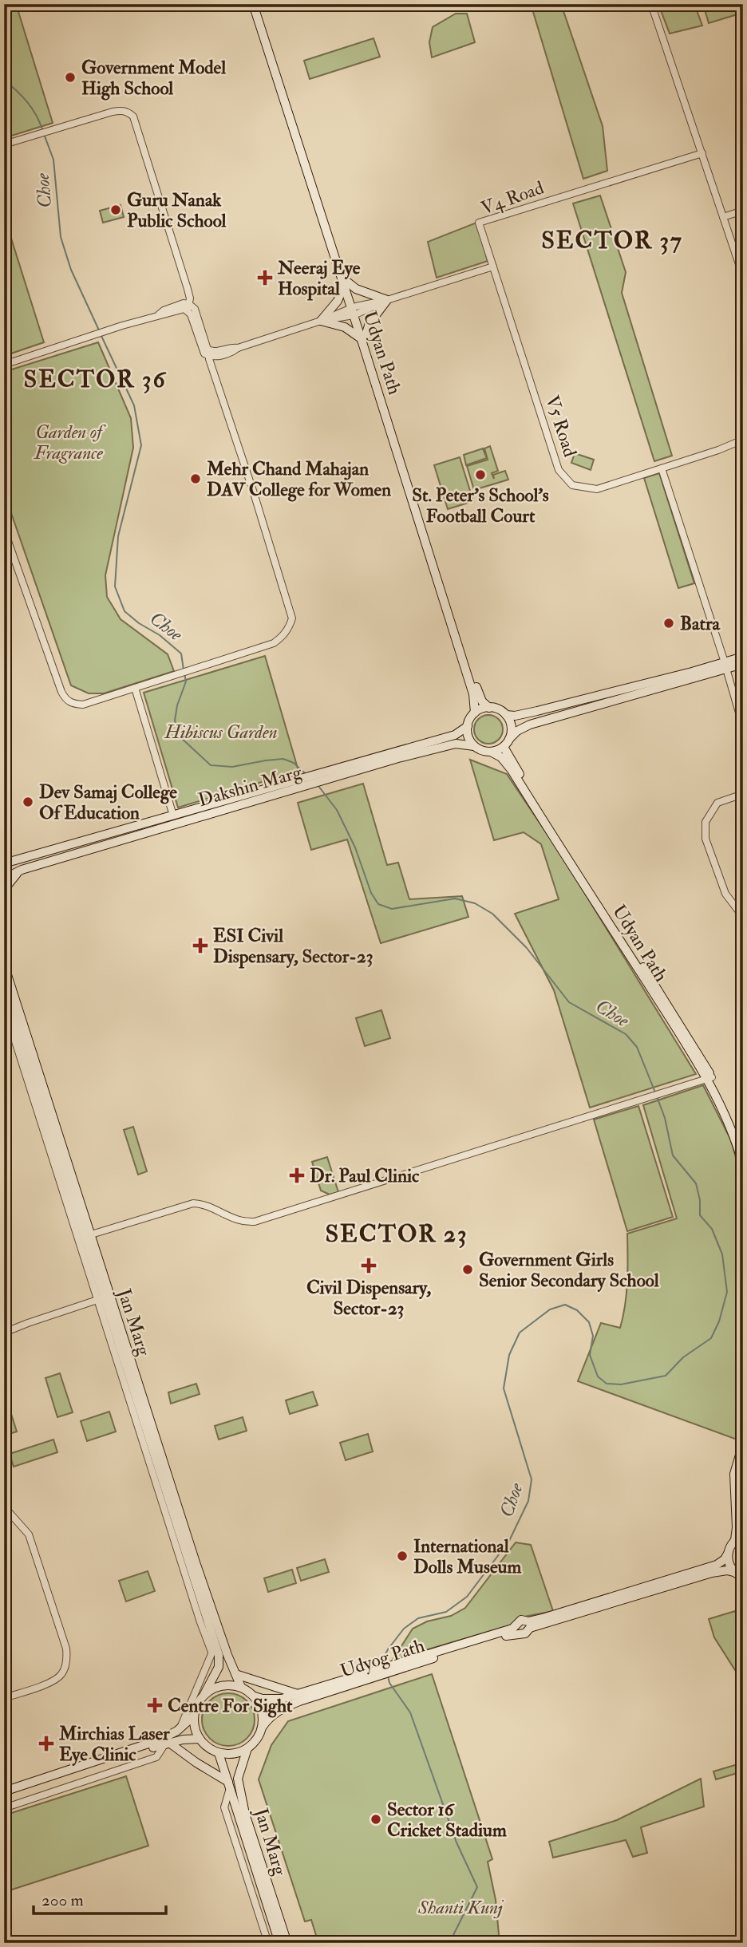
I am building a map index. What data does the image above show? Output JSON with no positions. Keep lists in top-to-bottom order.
{
  "streets": {
    "main road": [
      "Udyan Path",
      "Dakshin Marg",
      "Jan Marg",
      "Udyog Path"
    ],
    "street": ["V4 Road", "V5 Road"]
  },
  "crossings": [
    ["V4 Road", "V5 Road"],
    ["Udyan Path", "Dakshin Marg"],
    ["Jan Marg", "Udyog Path"]
  ],
  "districts": ["SECTOR 37", "SECTOR 36", "SECTOR 23"],
  "water": ["Choe"],
  "parks": ["Garden of Fragrance", "Hibiscus Garden", "Shanti Kunj"],
  "places": {
    "other": [
      "Government Model High School",
      "Guru Nanak Public School",
      "St. Peter's School's Football Court",
      "Mehr Chand Mahajan DAV College for Women",
      "Batra",
      "Dev Samaj College Of Education",
      "Government Girls Senior Secondary School",
      "International Dolls Museum",
      "Sector 16 Cricket Stadium"
    ],
    "health": [
      "Neeraj Eye Hospital",
      "ESI Civil Dispensary, Sector-23",
      "Dr. Paul Clinic",
      "Civil Dispensary, Sector-23",
      "Centre For Sight",
      "Mirchias Laser Eye Clinic"
    ]
  },
  "scale_bar": "200 m"
}
